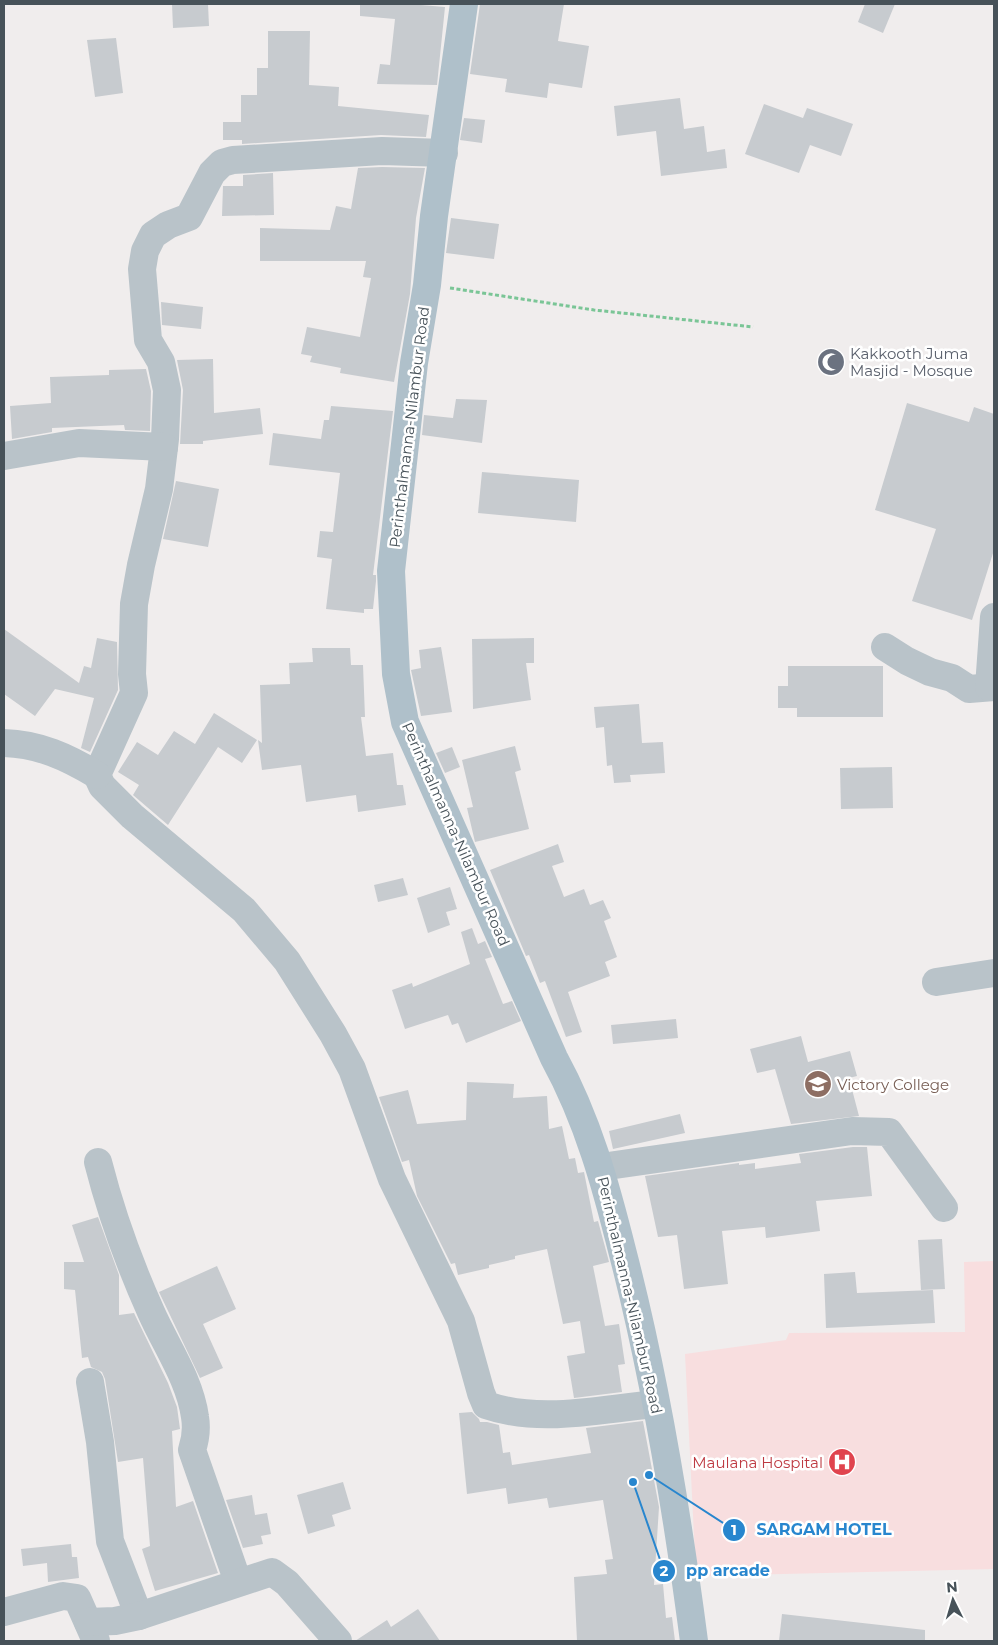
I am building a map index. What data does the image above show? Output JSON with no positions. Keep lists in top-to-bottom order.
{
  "streets": {
    "main road": ["Perinthalmanna-Nilambur Road"]
  },
  "places": {
    "mosque": ["Kakkooth Juma Masjid - Mosque"],
    "school or university": ["Victory College"],
    "hospital": ["Maulana Hospital"],
    "other": ["SARGAM HOTEL", "pp arcade"]
  },
  "north": "top"
}
